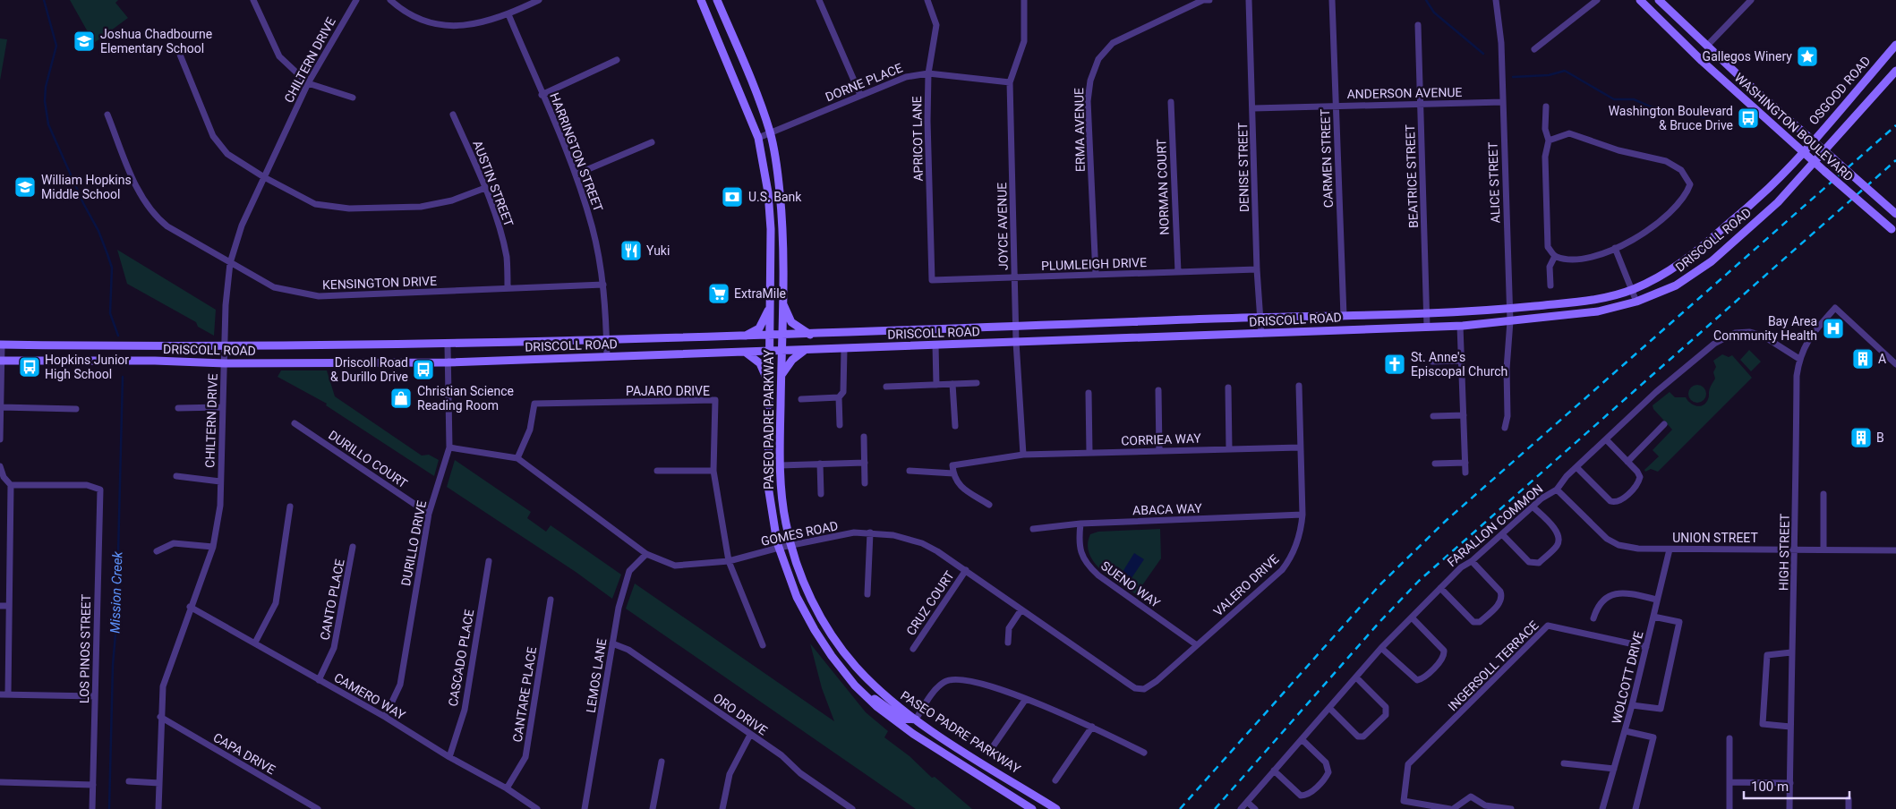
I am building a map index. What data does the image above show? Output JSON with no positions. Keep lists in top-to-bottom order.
{
  "streets": {
    "street": [
      "CHILTERN DRIVE",
      "DORNE PLACE",
      "OSGOOD ROAD",
      "ANDERSON AVENUE",
      "WASHINGTON BOULEVARD",
      "ERMA AVENUE",
      "APRICOT LANE",
      "HARRINGTON STREET",
      "CARMEN STREET",
      "DENISE STREET",
      "BEATRICE STREET",
      "ALICE STREET",
      "AUSTIN STREET",
      "NORMAN COURT",
      "JOYCE AVENUE",
      "DRISCOLL ROAD",
      "PLUMLEIGH DRIVE",
      "KENSINGTON DRIVE",
      "PAJARO DRIVE",
      "PASEO PADRE PARKWAY",
      "CORRIEA WAY",
      "DURILLO COURT",
      "ABACA WAY",
      "FARALLON COMMON",
      "GOMES ROAD",
      "UNION STREET",
      "DURILLO DRIVE",
      "HIGH STREET",
      "SUENO WAY",
      "VALERO DRIVE",
      "CANTO PLACE",
      "CRUZ COURT",
      "LOS PINOS STREET",
      "CASCADO PLACE",
      "INGERSOLL TERRACE",
      "LEMOS LANE",
      "WOLCOTT DRIVE",
      "CANTARE PLACE",
      "CAMERO WAY",
      "ORO DRIVE",
      "CAPA DRIVE"
    ]
  },
  "crossings": [
    ["CHILTERN DRIVE", "DRISCOLL ROAD"],
    ["CHILTERN DRIVE", "KENSINGTON DRIVE"],
    ["CHILTERN DRIVE", "CAMERO WAY"],
    ["CHILTERN DRIVE", "CAPA DRIVE"],
    ["DORNE PLACE", "APRICOT LANE"],
    ["DORNE PLACE", "JOYCE AVENUE"],
    ["DORNE PLACE", "PASEO PADRE PARKWAY"],
    ["OSGOOD ROAD", "WASHINGTON BOULEVARD"],
    ["OSGOOD ROAD", "DRISCOLL ROAD"],
    ["ANDERSON AVENUE", "CARMEN STREET"],
    ["ANDERSON AVENUE", "DENISE STREET"],
    ["ANDERSON AVENUE", "BEATRICE STREET"],
    ["ANDERSON AVENUE", "ALICE STREET"],
    ["WASHINGTON BOULEVARD", "DRISCOLL ROAD"],
    ["ERMA AVENUE", "PLUMLEIGH DRIVE"],
    ["APRICOT LANE", "PLUMLEIGH DRIVE"],
    ["HARRINGTON STREET", "DRISCOLL ROAD"],
    ["HARRINGTON STREET", "KENSINGTON DRIVE"],
    ["CARMEN STREET", "DRISCOLL ROAD"],
    ["DENISE STREET", "DRISCOLL ROAD"],
    ["DENISE STREET", "PLUMLEIGH DRIVE"],
    ["BEATRICE STREET", "DRISCOLL ROAD"],
    ["ALICE STREET", "DRISCOLL ROAD"],
    ["AUSTIN STREET", "KENSINGTON DRIVE"],
    ["NORMAN COURT", "PLUMLEIGH DRIVE"],
    ["JOYCE AVENUE", "DRISCOLL ROAD"],
    ["JOYCE AVENUE", "PLUMLEIGH DRIVE"],
    ["JOYCE AVENUE", "CORRIEA WAY"],
    ["DRISCOLL ROAD", "PASEO PADRE PARKWAY"],
    ["DRISCOLL ROAD", "DURILLO DRIVE"],
    ["PAJARO DRIVE", "GOMES ROAD"],
    ["PASEO PADRE PARKWAY", "GOMES ROAD"],
    ["CORRIEA WAY", "VALERO DRIVE"],
    ["DURILLO COURT", "DURILLO DRIVE"],
    ["ABACA WAY", "SUENO WAY"],
    ["ABACA WAY", "VALERO DRIVE"],
    ["FARALLON COMMON", "UNION STREET"],
    ["FARALLON COMMON", "HIGH STREET"],
    ["GOMES ROAD", "DURILLO DRIVE"],
    ["GOMES ROAD", "VALERO DRIVE"],
    ["GOMES ROAD", "CRUZ COURT"],
    ["GOMES ROAD", "LEMOS LANE"],
    ["UNION STREET", "HIGH STREET"],
    ["UNION STREET", "WOLCOTT DRIVE"],
    ["DURILLO DRIVE", "CAMERO WAY"],
    ["SUENO WAY", "VALERO DRIVE"],
    ["CANTO PLACE", "CAMERO WAY"],
    ["CASCADO PLACE", "CAMERO WAY"],
    ["INGERSOLL TERRACE", "WOLCOTT DRIVE"],
    ["LEMOS LANE", "ORO DRIVE"],
    ["CANTARE PLACE", "CAMERO WAY"]
  ],
  "water": ["Mission Creek"],
  "places": {
    "school or university": ["Joshua Chadbourne Elementary School", "William Hopkins Middle School"],
    "place": ["Gallegos Winery"],
    "bus stop": ["Washington Boulevard & Bruce Drive", "Hopkins Junior High School", "Driscoll Road & Durillo Drive"],
    "bank": ["U.S. Bank"],
    "restaurant": ["Yuki"],
    "supermarket": ["ExtraMile"],
    "hospital": ["Bay Area Community Health"],
    "building": ["A", "B"],
    "church": ["St. Anne's Episcopal Church"],
    "shop": ["Christian Science Reading Room"]
  },
  "scale_bar": "100 m"
}
